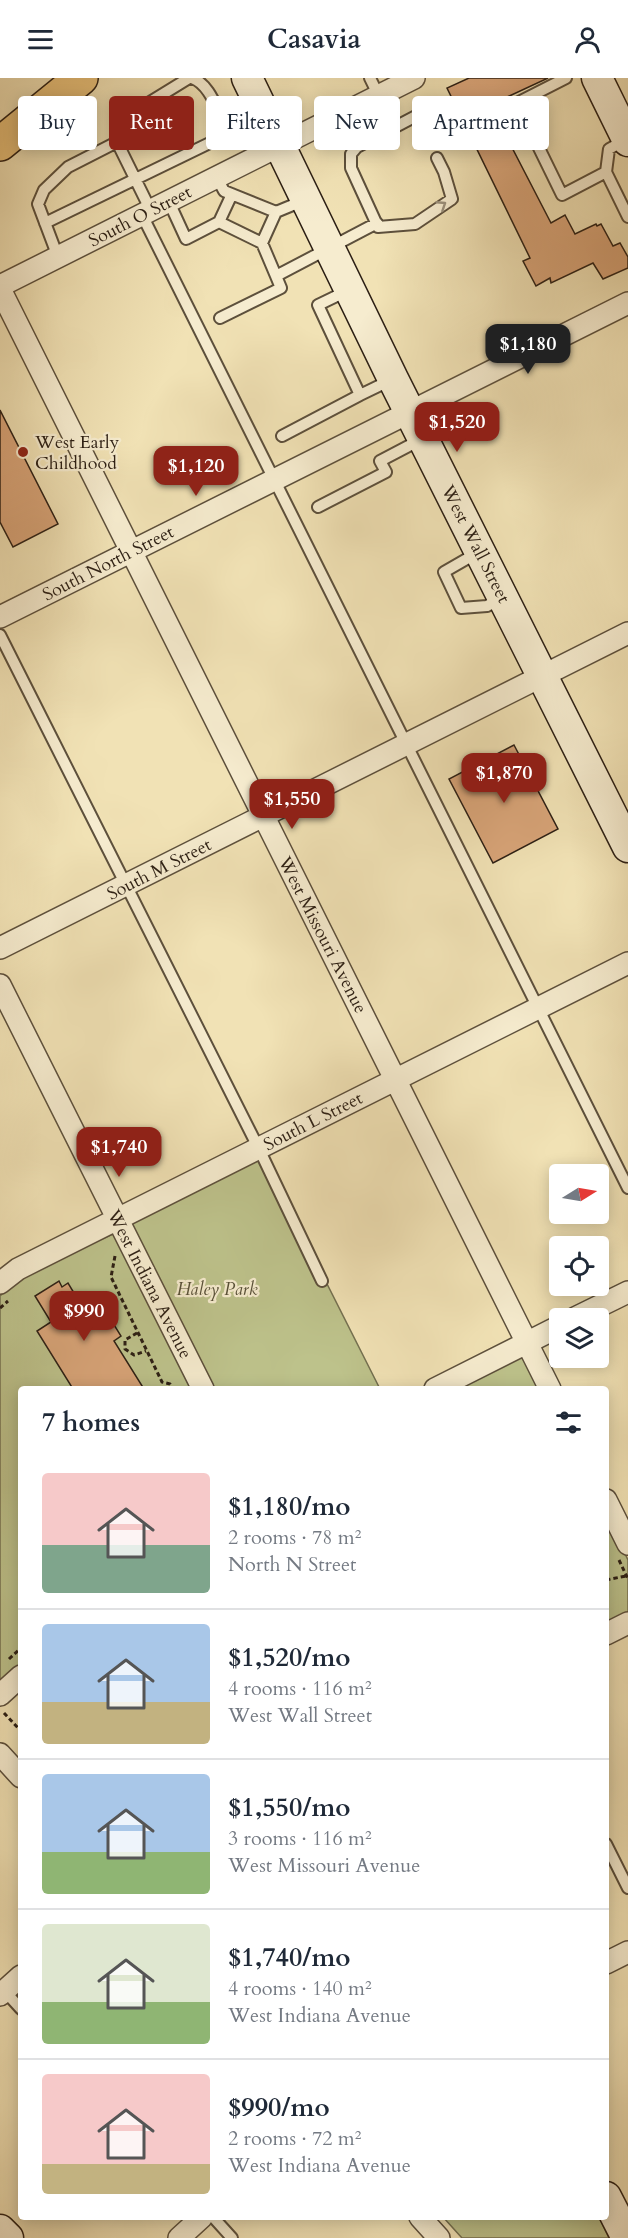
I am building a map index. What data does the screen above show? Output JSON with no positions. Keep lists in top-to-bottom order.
{
  "streets": {
    "street": [
      "South O Street",
      "West Wall Street",
      "South North Street",
      "South M Street",
      "West Missouri Avenue",
      "South L Street",
      "West Indiana Avenue"
    ]
  },
  "crossings": [
    ["South O Street", "West Missouri Avenue"],
    ["West Wall Street", "South North Street"],
    ["West Wall Street", "South M Street"],
    ["South North Street", "West Missouri Avenue"],
    ["South M Street", "West Missouri Avenue"],
    ["West Missouri Avenue", "South L Street"],
    ["South L Street", "West Indiana Avenue"]
  ],
  "parks": ["Haley Park"],
  "places": ["West Early Childhood"],
  "north": "right",
  "page": {
    "header": "Casavia",
    "chip": [
      "Buy",
      "Rent",
      "Filters",
      "New",
      "Apartment"
    ],
    "price": [
      "$1,180",
      "$1,520",
      "$1,120",
      "$1,870",
      "$1,550",
      "$1,740",
      "$990"
    ],
    "heading": "7 homes",
    "list": [
      {
        "name": "$1,180/mo",
        "note": "2 rooms · 78 m² · North N Street"
      },
      {
        "name": "$1,520/mo",
        "note": "4 rooms · 116 m² · West Wall Street"
      },
      {
        "name": "$1,550/mo",
        "note": "3 rooms · 116 m² · West Missouri Avenue"
      },
      {
        "name": "$1,740/mo",
        "note": "4 rooms · 140 m² · West Indiana Avenue"
      },
      {
        "name": "$990/mo",
        "note": "2 rooms · 72 m² · West Indiana Avenue"
      }
    ]
  }
}
